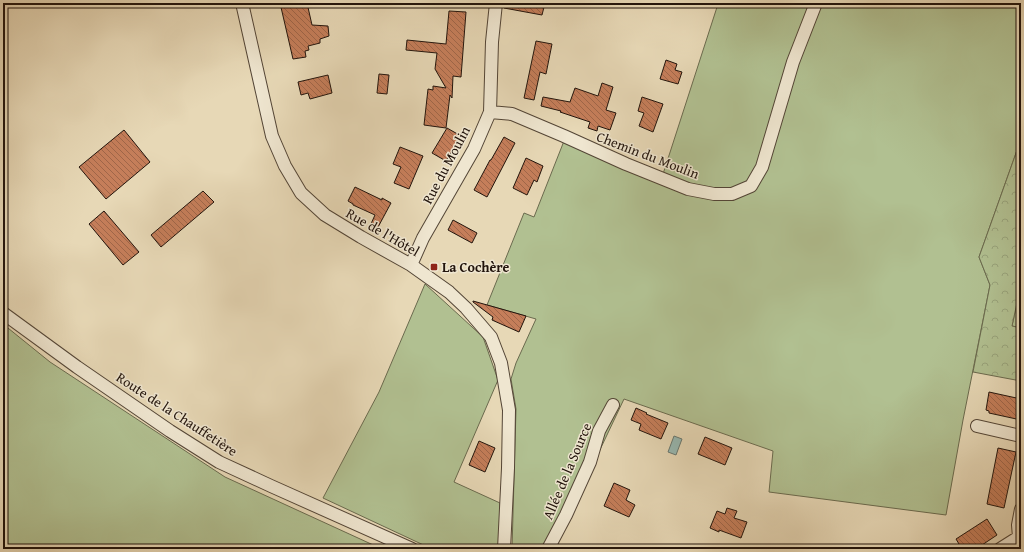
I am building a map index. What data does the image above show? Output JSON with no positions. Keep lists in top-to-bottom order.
{
  "streets": {
    "street": [
      "Chemin du Moulin",
      "Rue du Moulin",
      "Rue de l'Hôtel",
      "Route de la Chauffetière",
      "Allée de la Source"
    ]
  },
  "crossings": [
    ["Chemin du Moulin", "Rue du Moulin"],
    ["Rue du Moulin", "Rue de l'Hôtel"]
  ],
  "places": {
    "transit": ["La Cochère"]
  }
}
